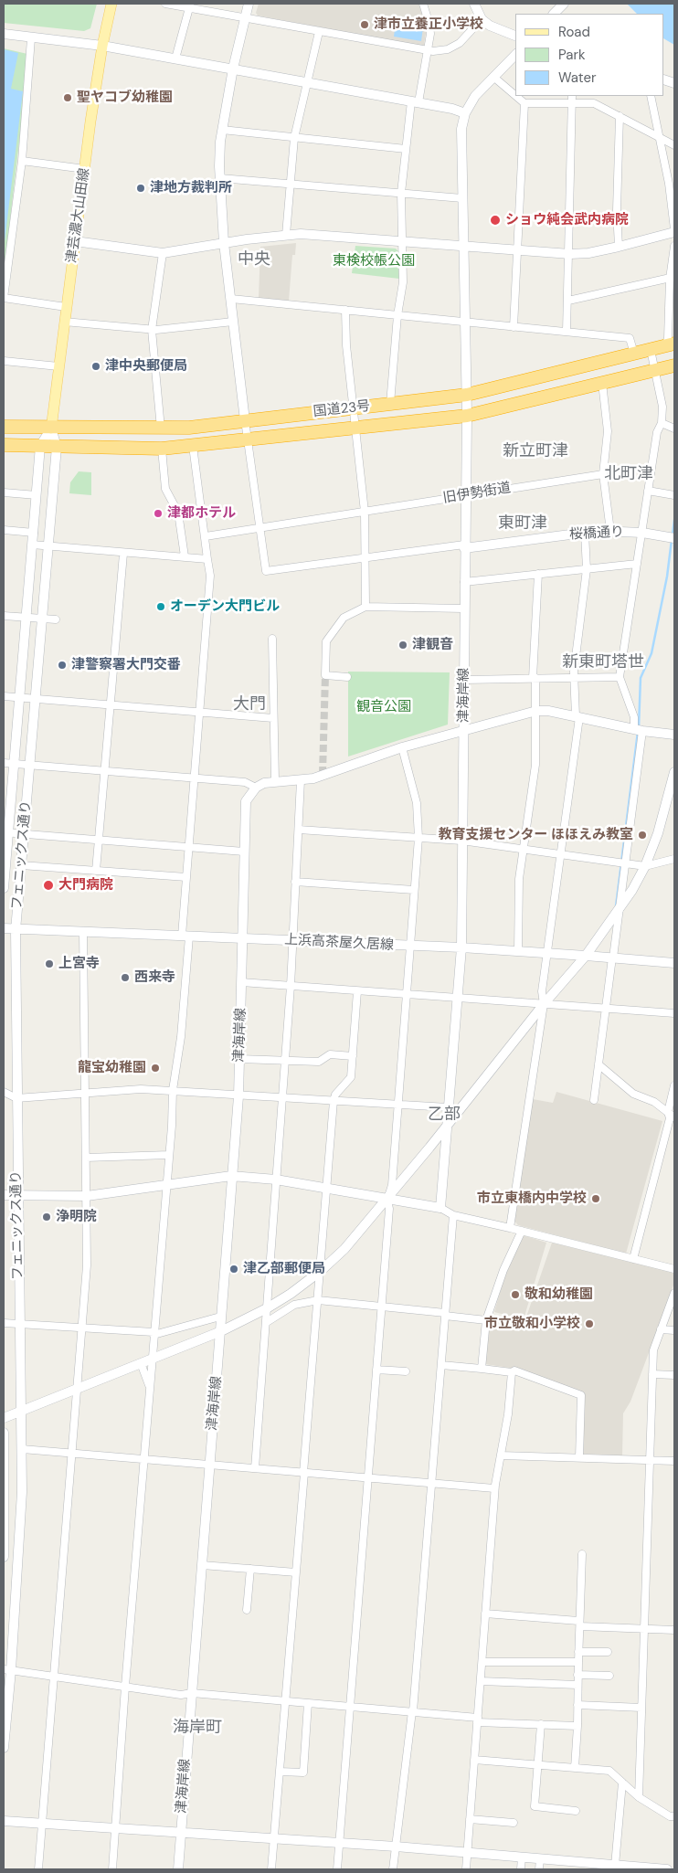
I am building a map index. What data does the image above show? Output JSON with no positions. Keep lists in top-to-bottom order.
{
  "streets": {
    "highway": ["国道23号"],
    "main road": ["津芸濃大山田線"],
    "street": [
      "旧伊勢街道",
      "桜橋通り",
      "津海岸線",
      "フェニックス通り",
      "上浜高茶屋久居線"
    ]
  },
  "crossings": [
    ["津芸濃大山田線", "国道23号"],
    ["津芸濃大山田線", "フェニックス通り"],
    ["国道23号", "津海岸線"],
    ["国道23号", "フェニックス通り"],
    ["旧伊勢街道", "津海岸線"],
    ["桜橋通り", "津海岸線"],
    ["津海岸線", "上浜高茶屋久居線"],
    ["フェニックス通り", "上浜高茶屋久居線"]
  ],
  "districts": [
    "中央",
    "新立町津",
    "北町津",
    "東町津",
    "新東町塔世",
    "大門",
    "乙部",
    "海岸町"
  ],
  "parks": ["東検校帳公園", "観音公園"],
  "places": [
    "津市立養正小学校",
    "聖ヤコブ幼稚園",
    "津地方裁判所",
    "ショウ純会武内病院",
    "津中央郵便局",
    "津都ホテル",
    "オーデン大門ビル",
    "津観音",
    "津警察署大門交番",
    "教育支援センター ほほえみ教室",
    "大門病院",
    "上宮寺",
    "西来寺",
    "龍宝幼稚園",
    "市立東橋内中学校",
    "浄明院",
    "津乙部郵便局",
    "敬和幼稚園",
    "市立敬和小学校"
  ],
  "legend": ["Road", "Park", "Water"]
}
